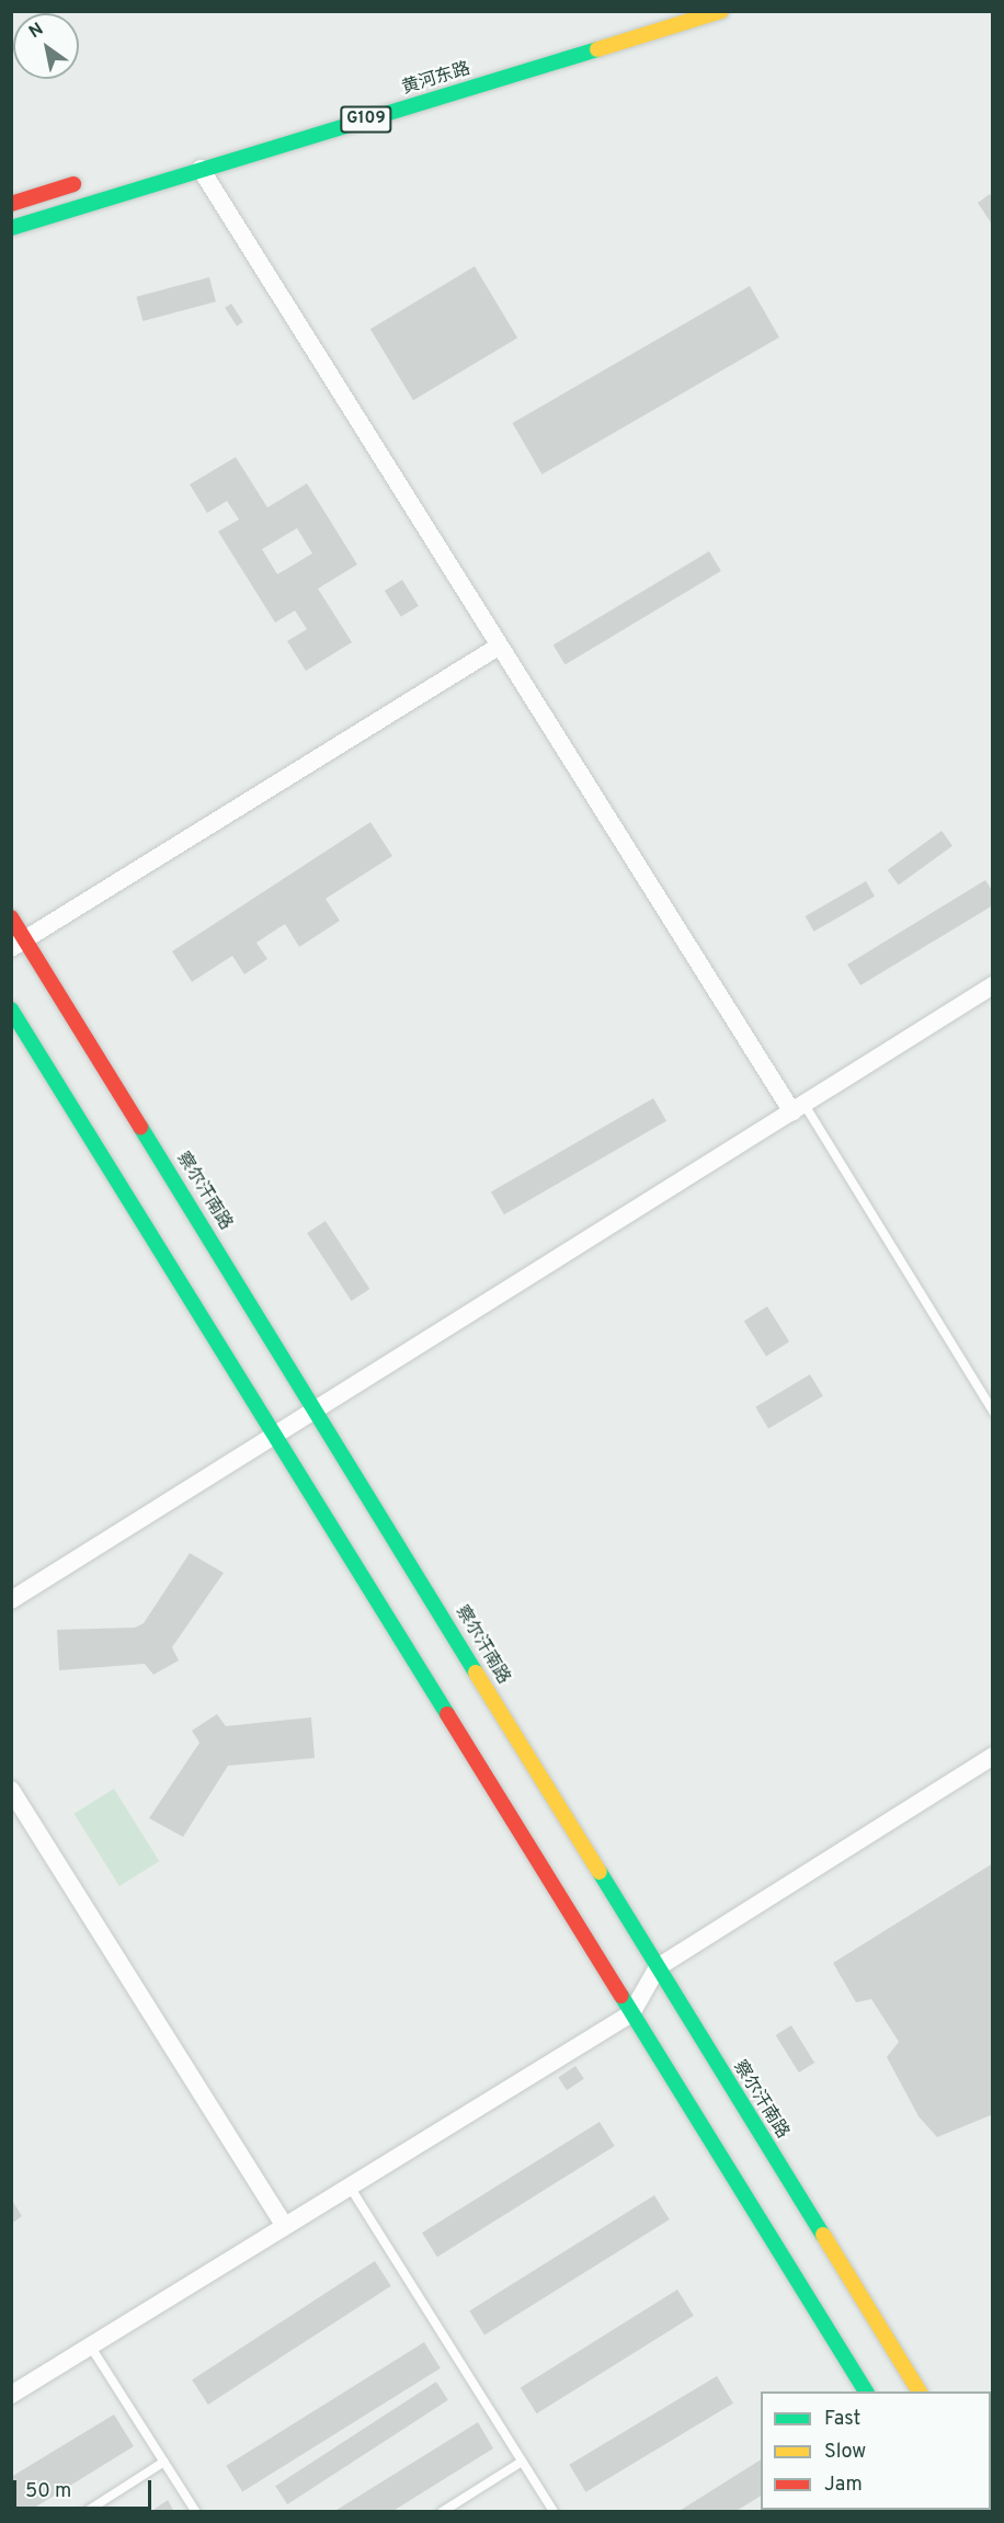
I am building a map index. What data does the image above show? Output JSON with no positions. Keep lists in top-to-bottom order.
{
  "streets": {
    "main road": ["黄河东路", "G109", "察尔汗南路"]
  },
  "legend": ["Fast", "Slow", "Jam"],
  "scale_bar": "50 m",
  "north": "top left"
}
